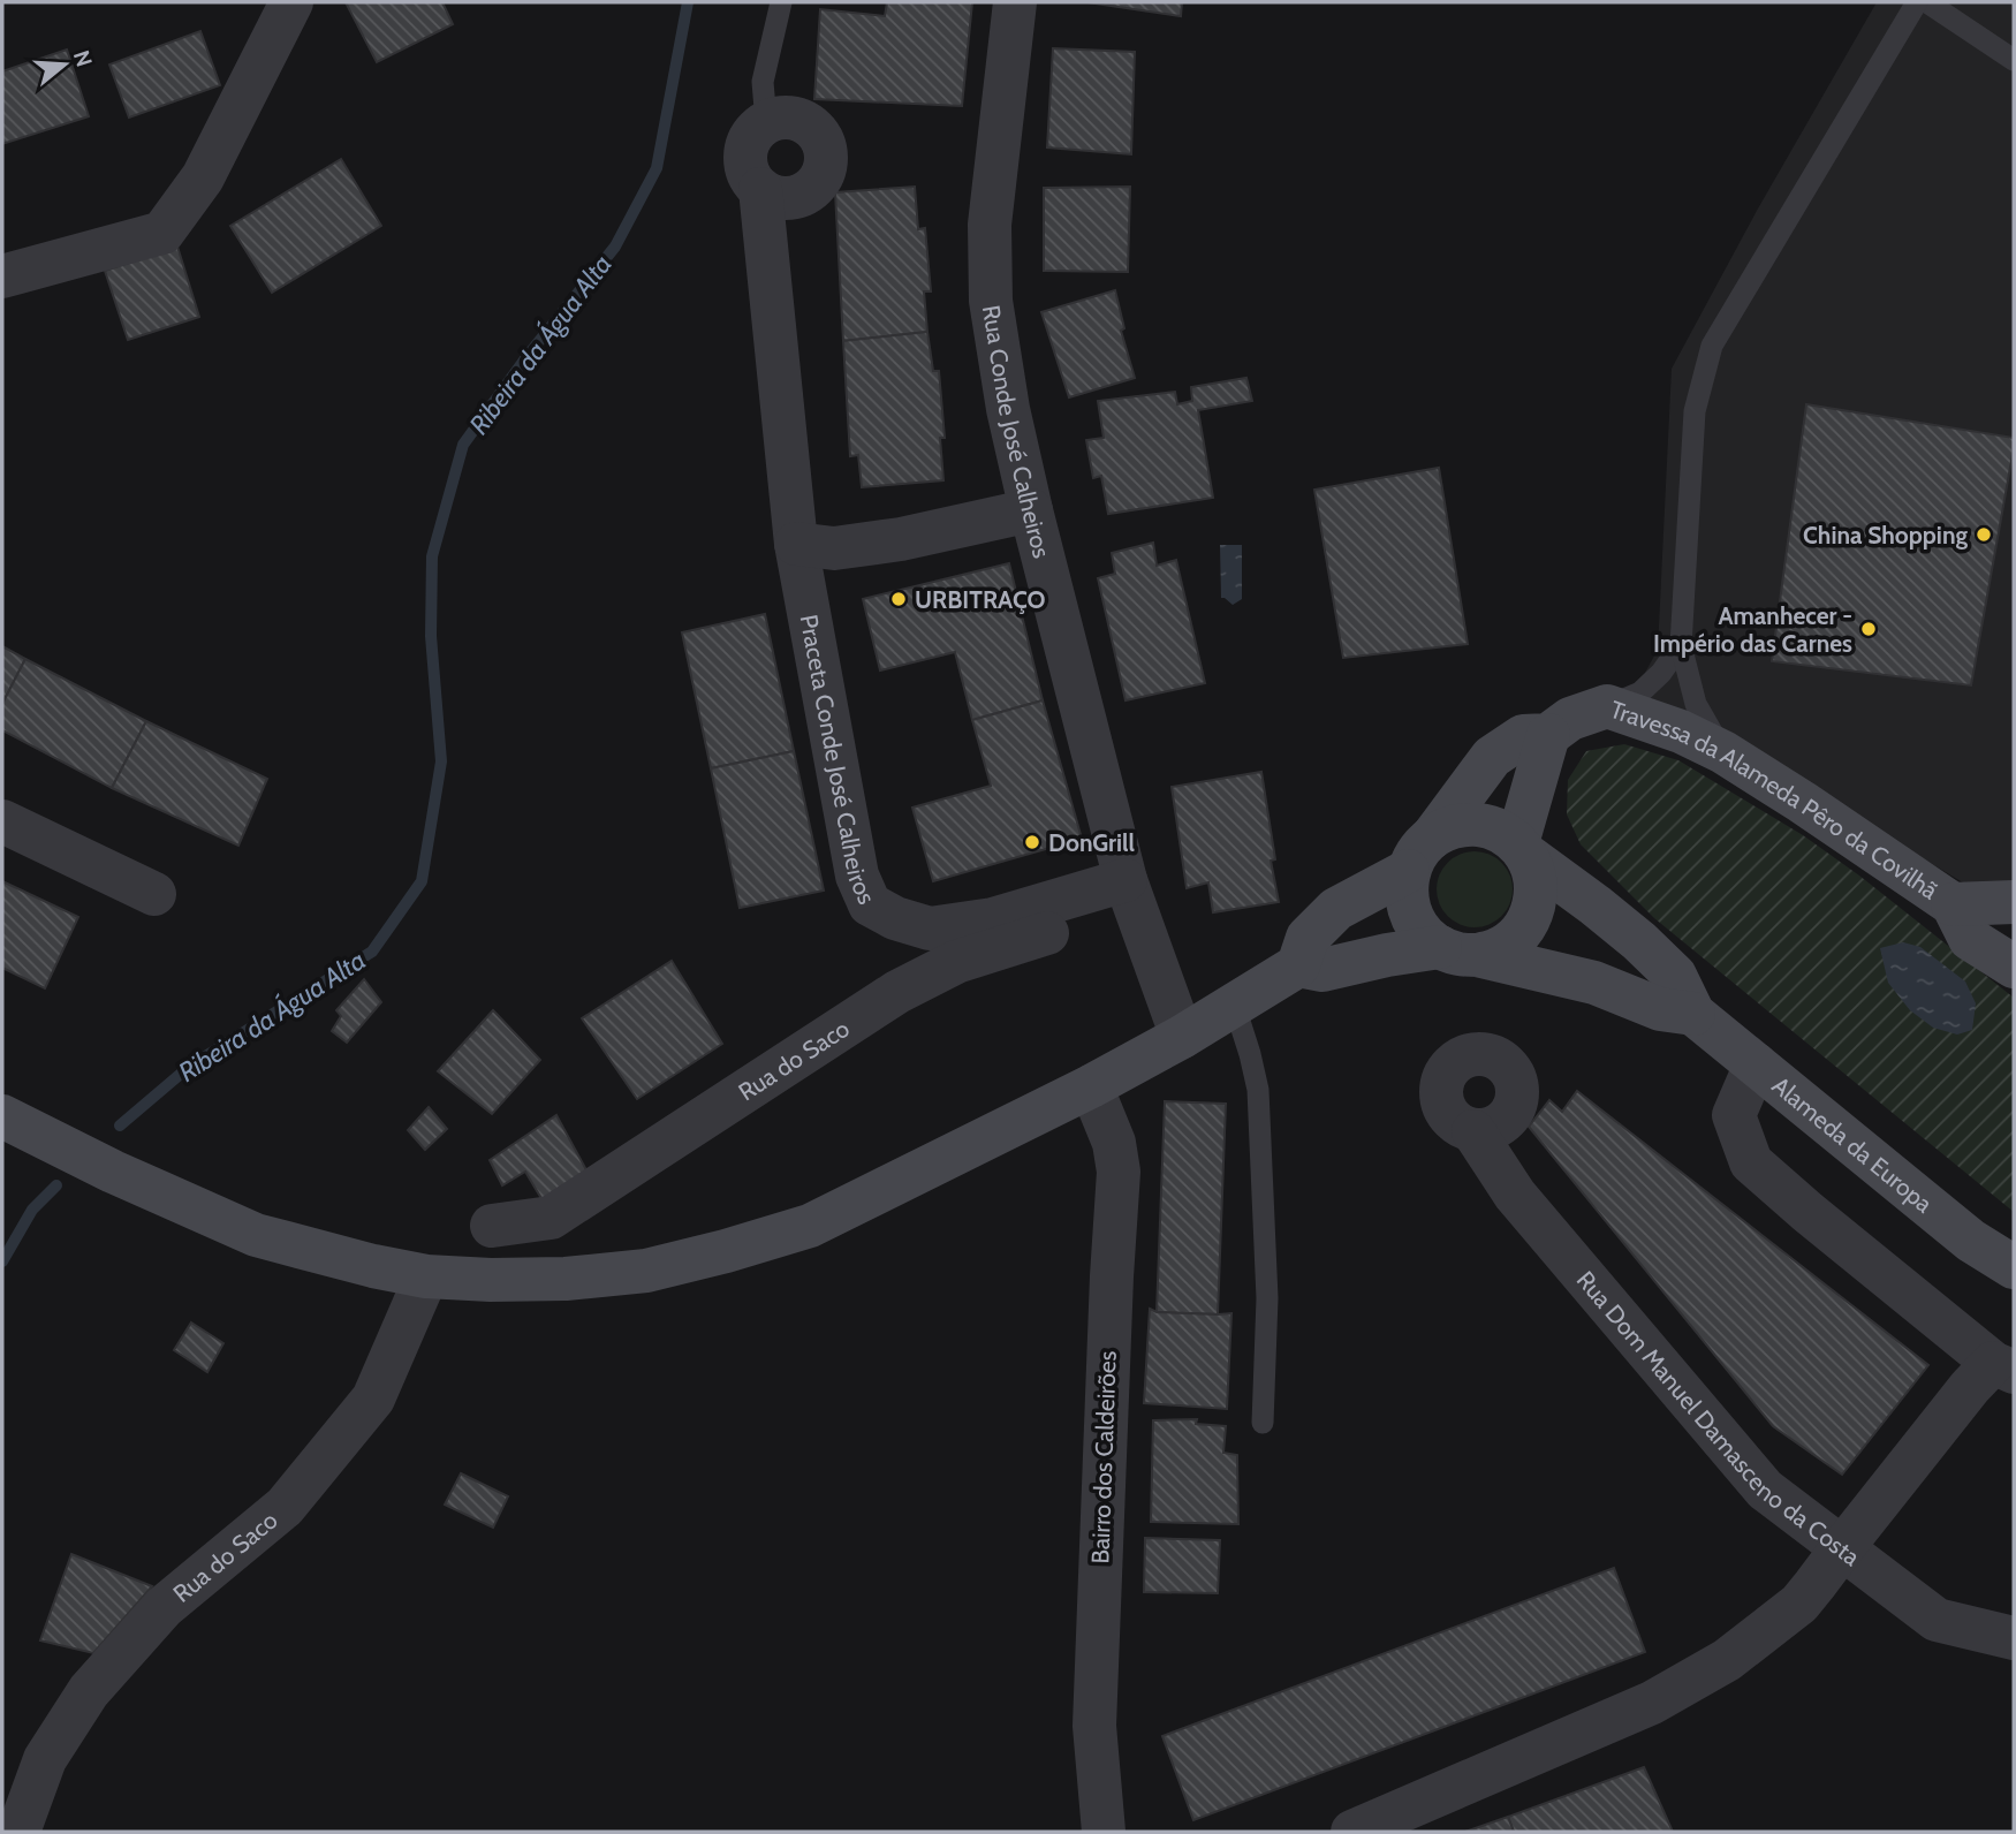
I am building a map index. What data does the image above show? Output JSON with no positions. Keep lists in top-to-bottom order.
{
  "streets": {
    "main road": ["Travessa da Alameda Pêro da Covilhã", "Alameda da Europa"],
    "street": [
      "Rua Conde José Calheiros",
      "Praceta Conde José Calheiros",
      "Rua do Saco",
      "Rua Dom Manuel Damasceno da Costa",
      "Bairro dos Caldeirões"
    ]
  },
  "crossings": [
    ["Rua Conde José Calheiros", "Praceta Conde José Calheiros"],
    ["Rua Conde José Calheiros", "Rua do Saco"],
    ["Praceta Conde José Calheiros", "Rua do Saco"],
    ["Travessa da Alameda Pêro da Covilhã", "Alameda da Europa"]
  ],
  "water": ["Ribeira da Água Alta"],
  "places": [
    "China Shopping",
    "URBITRAÇO",
    "Amanhecer - Império das Carnes",
    "DonGrill"
  ],
  "north": "right"
}
